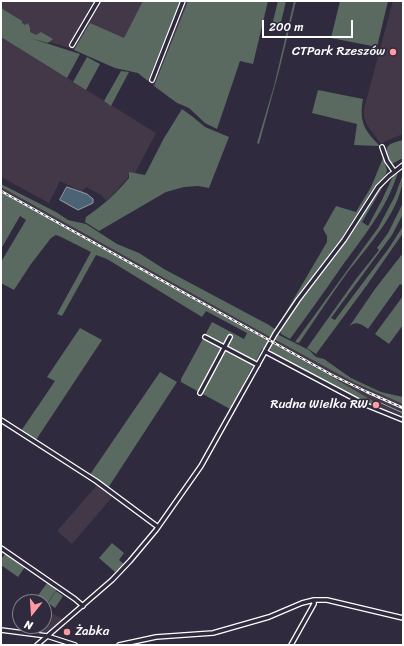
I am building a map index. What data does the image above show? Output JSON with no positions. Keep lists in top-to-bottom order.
{
  "places": ["CTPark Rzeszów", "Rudna Wielka RW", "Żabka"],
  "scale_bar": "200 m",
  "north": "bottom"
}
